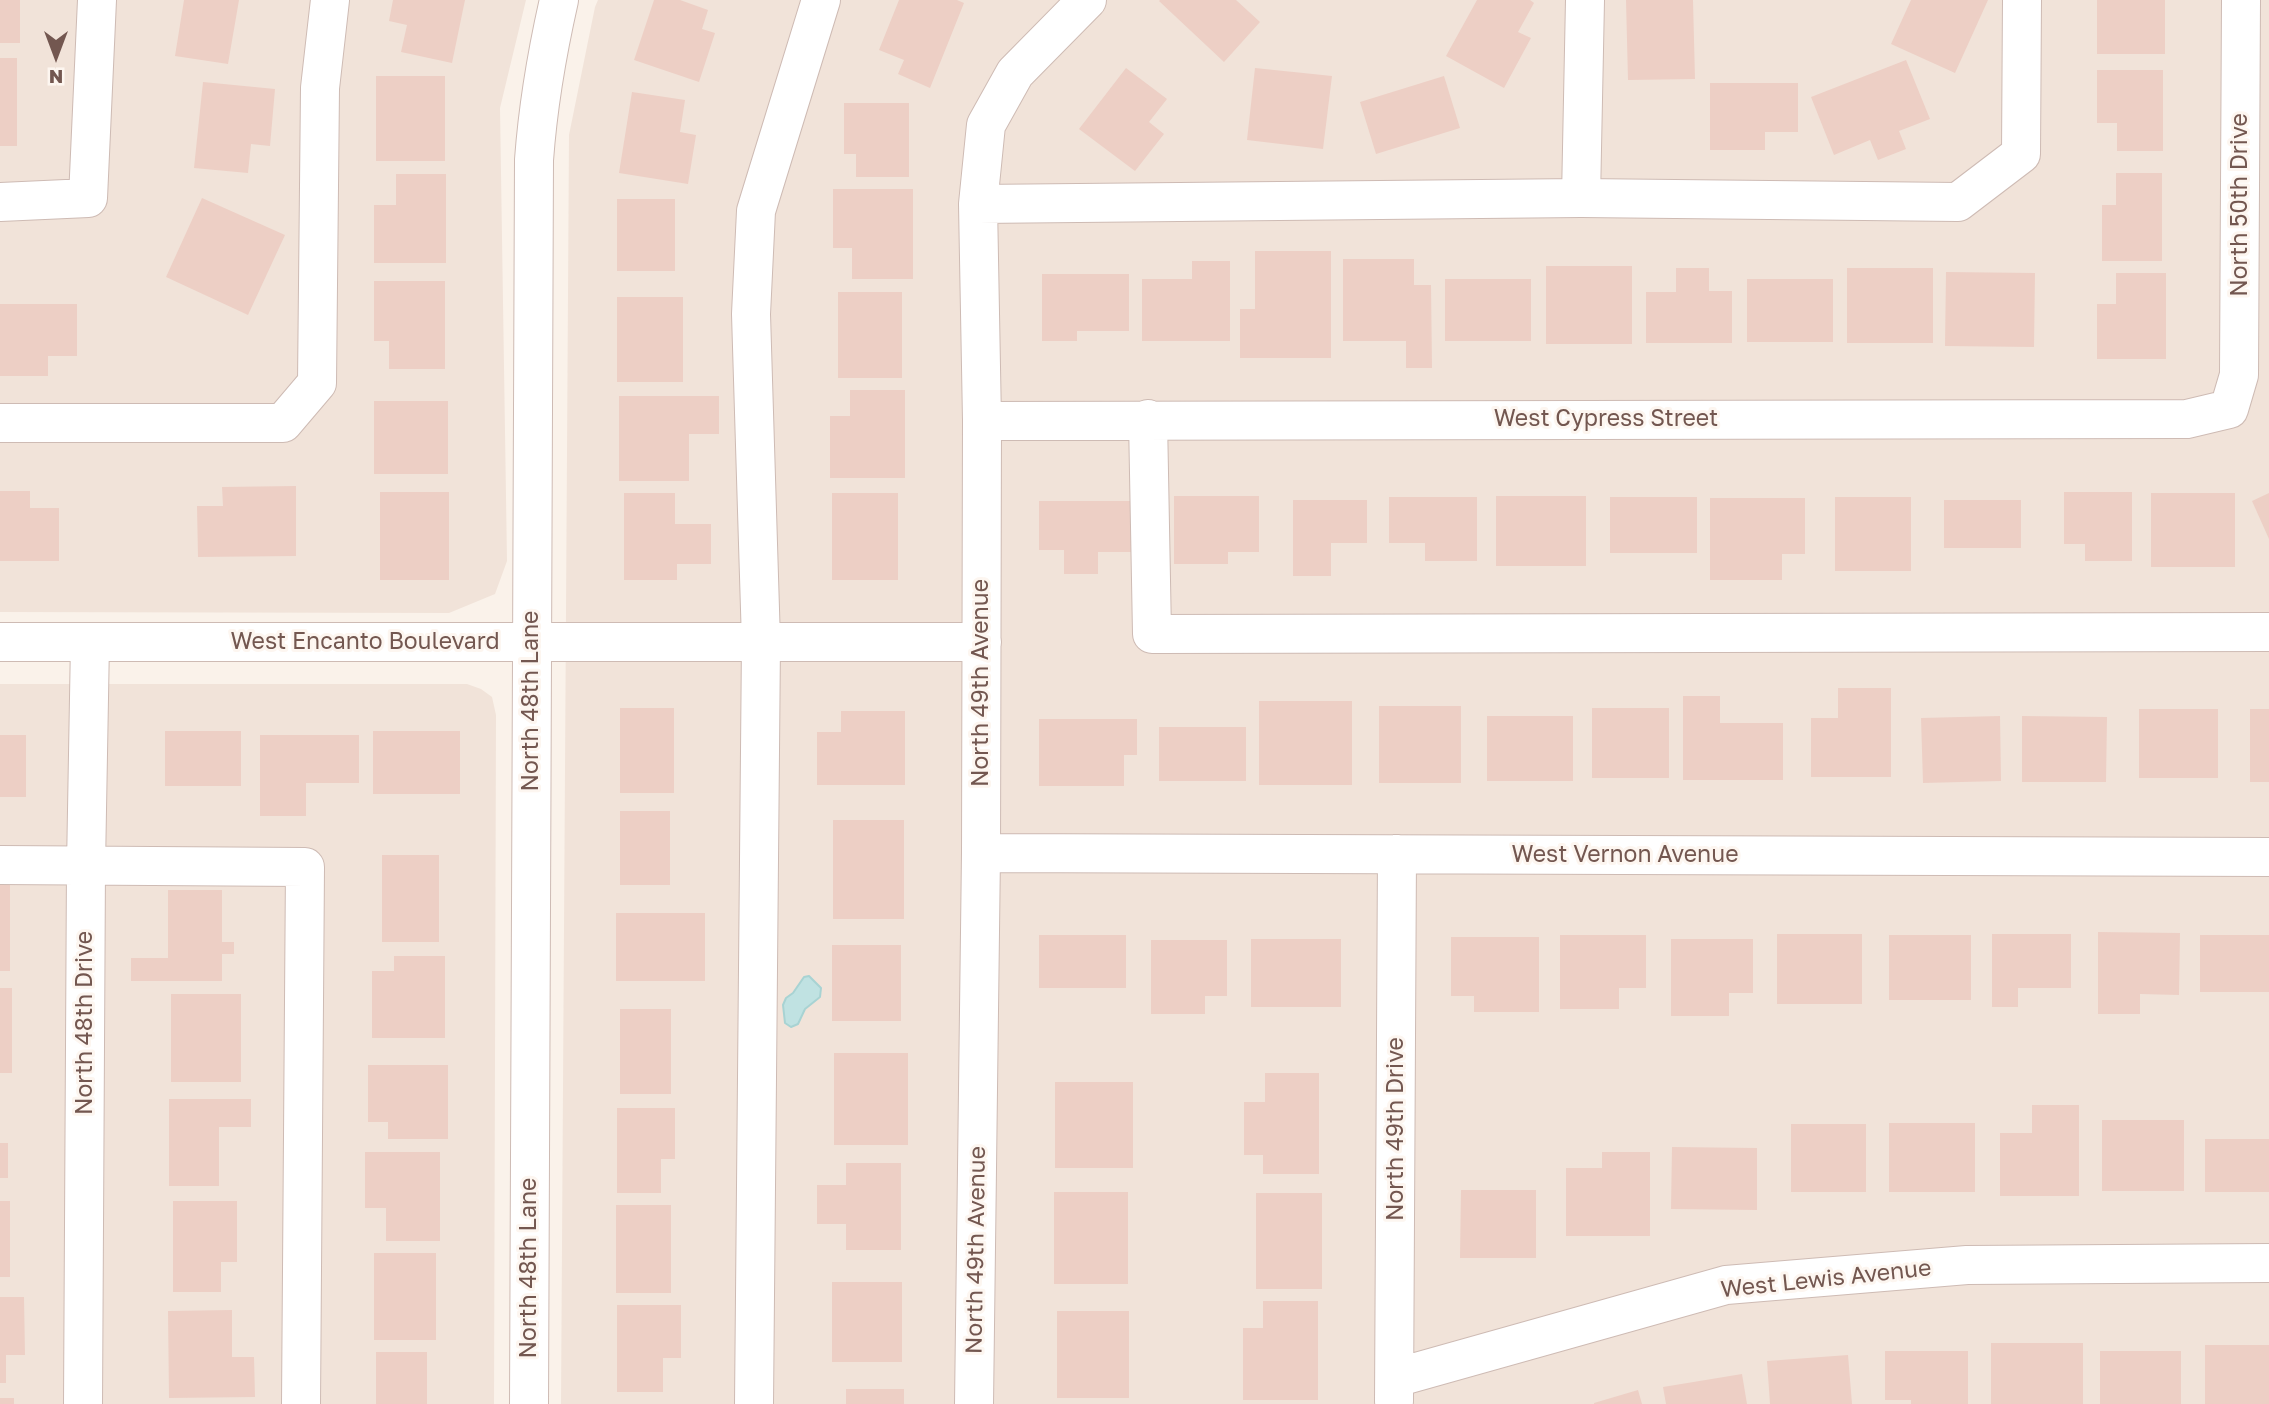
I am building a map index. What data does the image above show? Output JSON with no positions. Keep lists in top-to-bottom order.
{
  "streets": {
    "street": [
      "North 50th Drive",
      "West Cypress Street",
      "West Encanto Boulevard",
      "North 49th Avenue",
      "North 48th Lane",
      "West Vernon Avenue",
      "North 48th Drive",
      "North 49th Drive",
      "West Lewis Avenue"
    ]
  },
  "crossings": [
    ["North 50th Drive", "West Cypress Street"],
    ["West Cypress Street", "North 49th Avenue"],
    ["West Encanto Boulevard", "North 49th Avenue"],
    ["West Encanto Boulevard", "North 48th Lane"],
    ["West Encanto Boulevard", "North 48th Drive"],
    ["North 49th Avenue", "West Vernon Avenue"],
    ["West Vernon Avenue", "North 49th Drive"],
    ["North 49th Drive", "West Lewis Avenue"]
  ],
  "north": "bottom"
}
